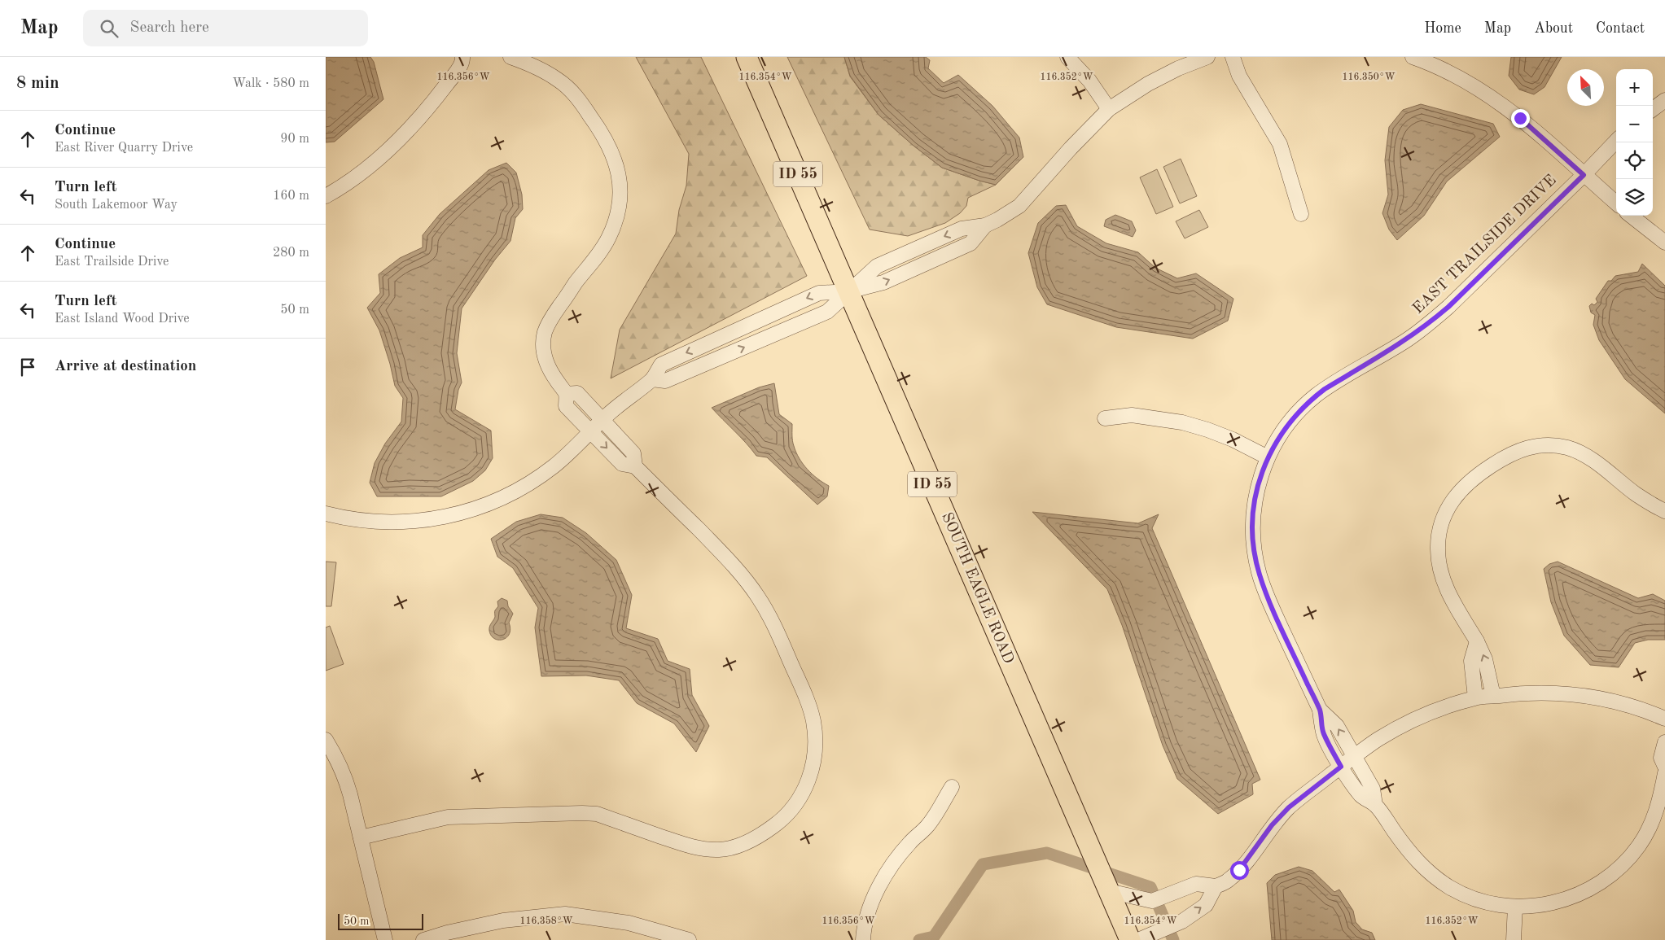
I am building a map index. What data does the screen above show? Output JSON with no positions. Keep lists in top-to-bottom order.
{
  "streets": {
    "highway": ["ID 55", "SOUTH EAGLE ROAD"],
    "street": ["EAST TRAILSIDE DRIVE"]
  },
  "scale_bar": "50 m",
  "north": "top left",
  "page": {
    "header": "Map",
    "search": "Search here",
    "nav": [
      "Home",
      "Map",
      "About",
      "Contact"
    ],
    "heading": ["8 min", "Walk · 580 m"],
    "map_buttons": ["+", "−"],
    "list": [
      ["Continue", "East River Quarry Drive", "90 m"],
      ["Turn left", "South Lakemoor Way", "160 m"],
      ["Continue", "East Trailside Drive", "280 m"],
      ["Turn left", "East Island Wood Drive", "50 m"],
      "Arrive at destination"
    ],
    "scale": "50 m"
  },
  "coordinates": [
    "116.356°W",
    "116.354°W",
    "116.352°W",
    "116.350°W",
    "116.358°W"
  ]
}
